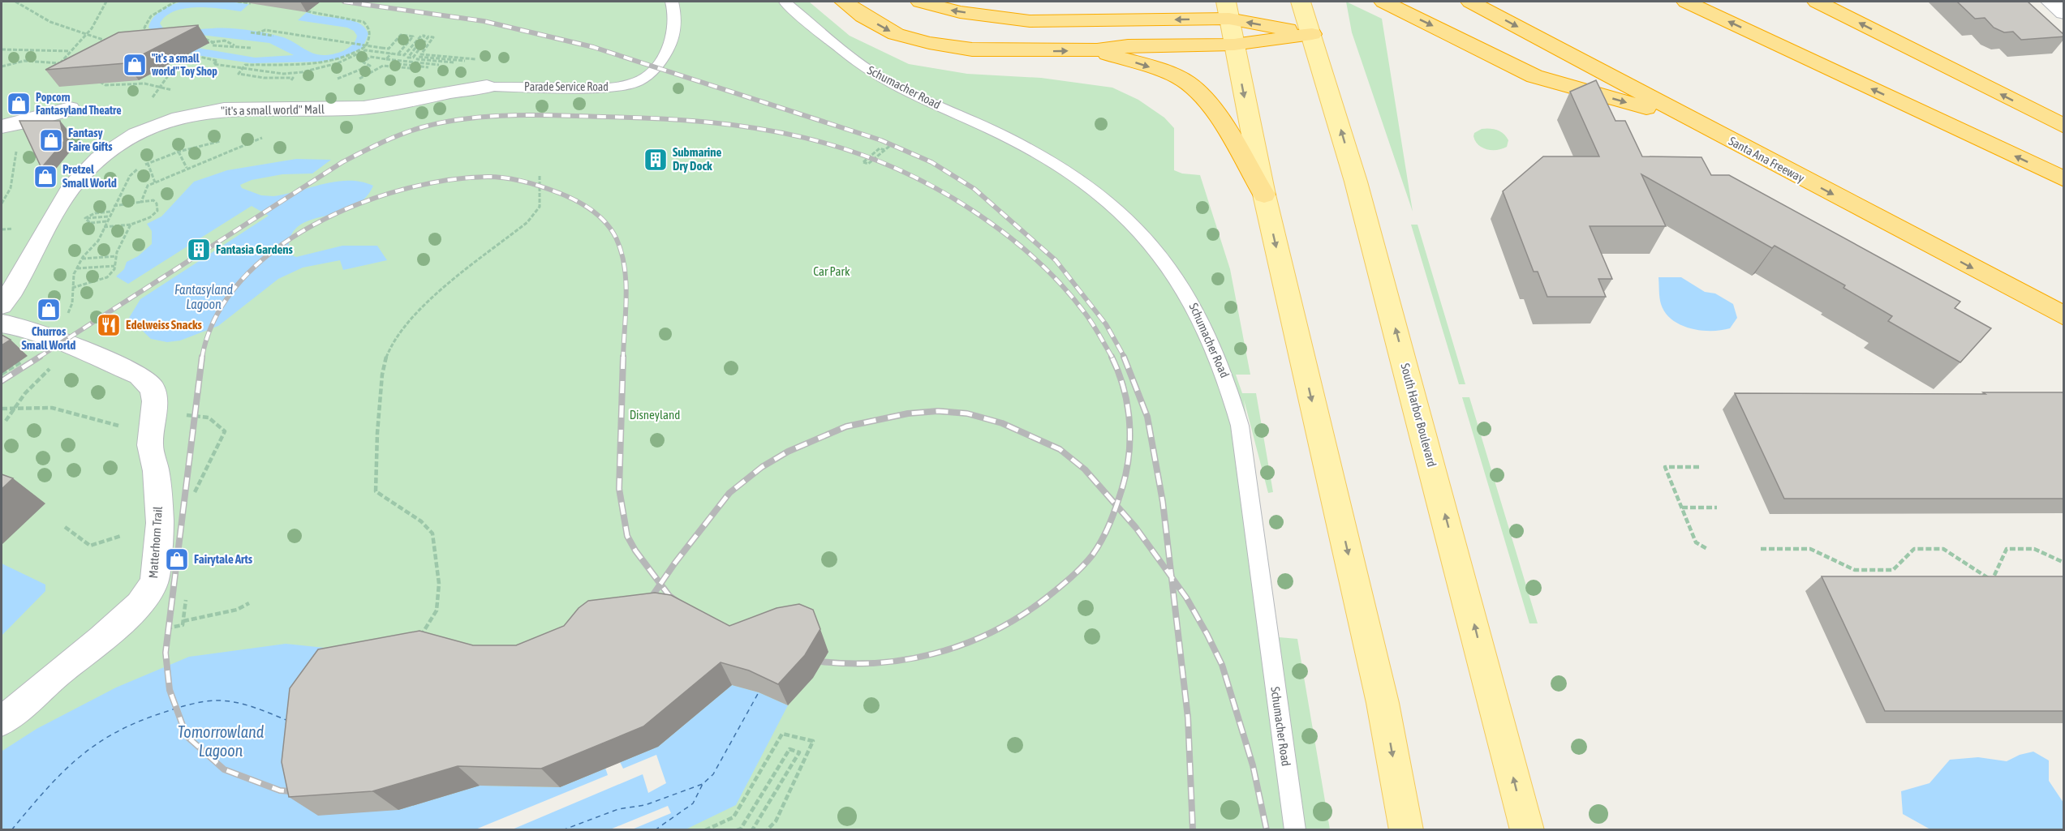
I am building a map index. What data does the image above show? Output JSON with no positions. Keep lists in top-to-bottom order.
{
  "streets": {
    "highway": ["Santa Ana Freeway"],
    "main road": ["South Harbor Boulevard"],
    "street": ["\"it's a small world\" Mall", "Matterhorn Trail"],
    "lane": ["Parade Service Road", "Schumacher Road"]
  },
  "crossings": [
    ["Parade Service Road", "\"it's a small world\" Mall"]
  ],
  "water": ["Fantasyland Lagoon", "Tomorrowland Lagoon"],
  "parks": ["Car Park", "Disneyland"],
  "places": {
    "shop": [
      "\"it's a small world\" Toy Shop",
      "Popcorn Fantasyland Theatre",
      "Fantasy Faire Gifts",
      "Pretzel Small World",
      "Churros Small World",
      "Fairytale Arts"
    ],
    "building": ["Submarine Dry Dock", "Fantasia Gardens"],
    "restaurant": ["Edelweiss Snacks"]
  }
}
